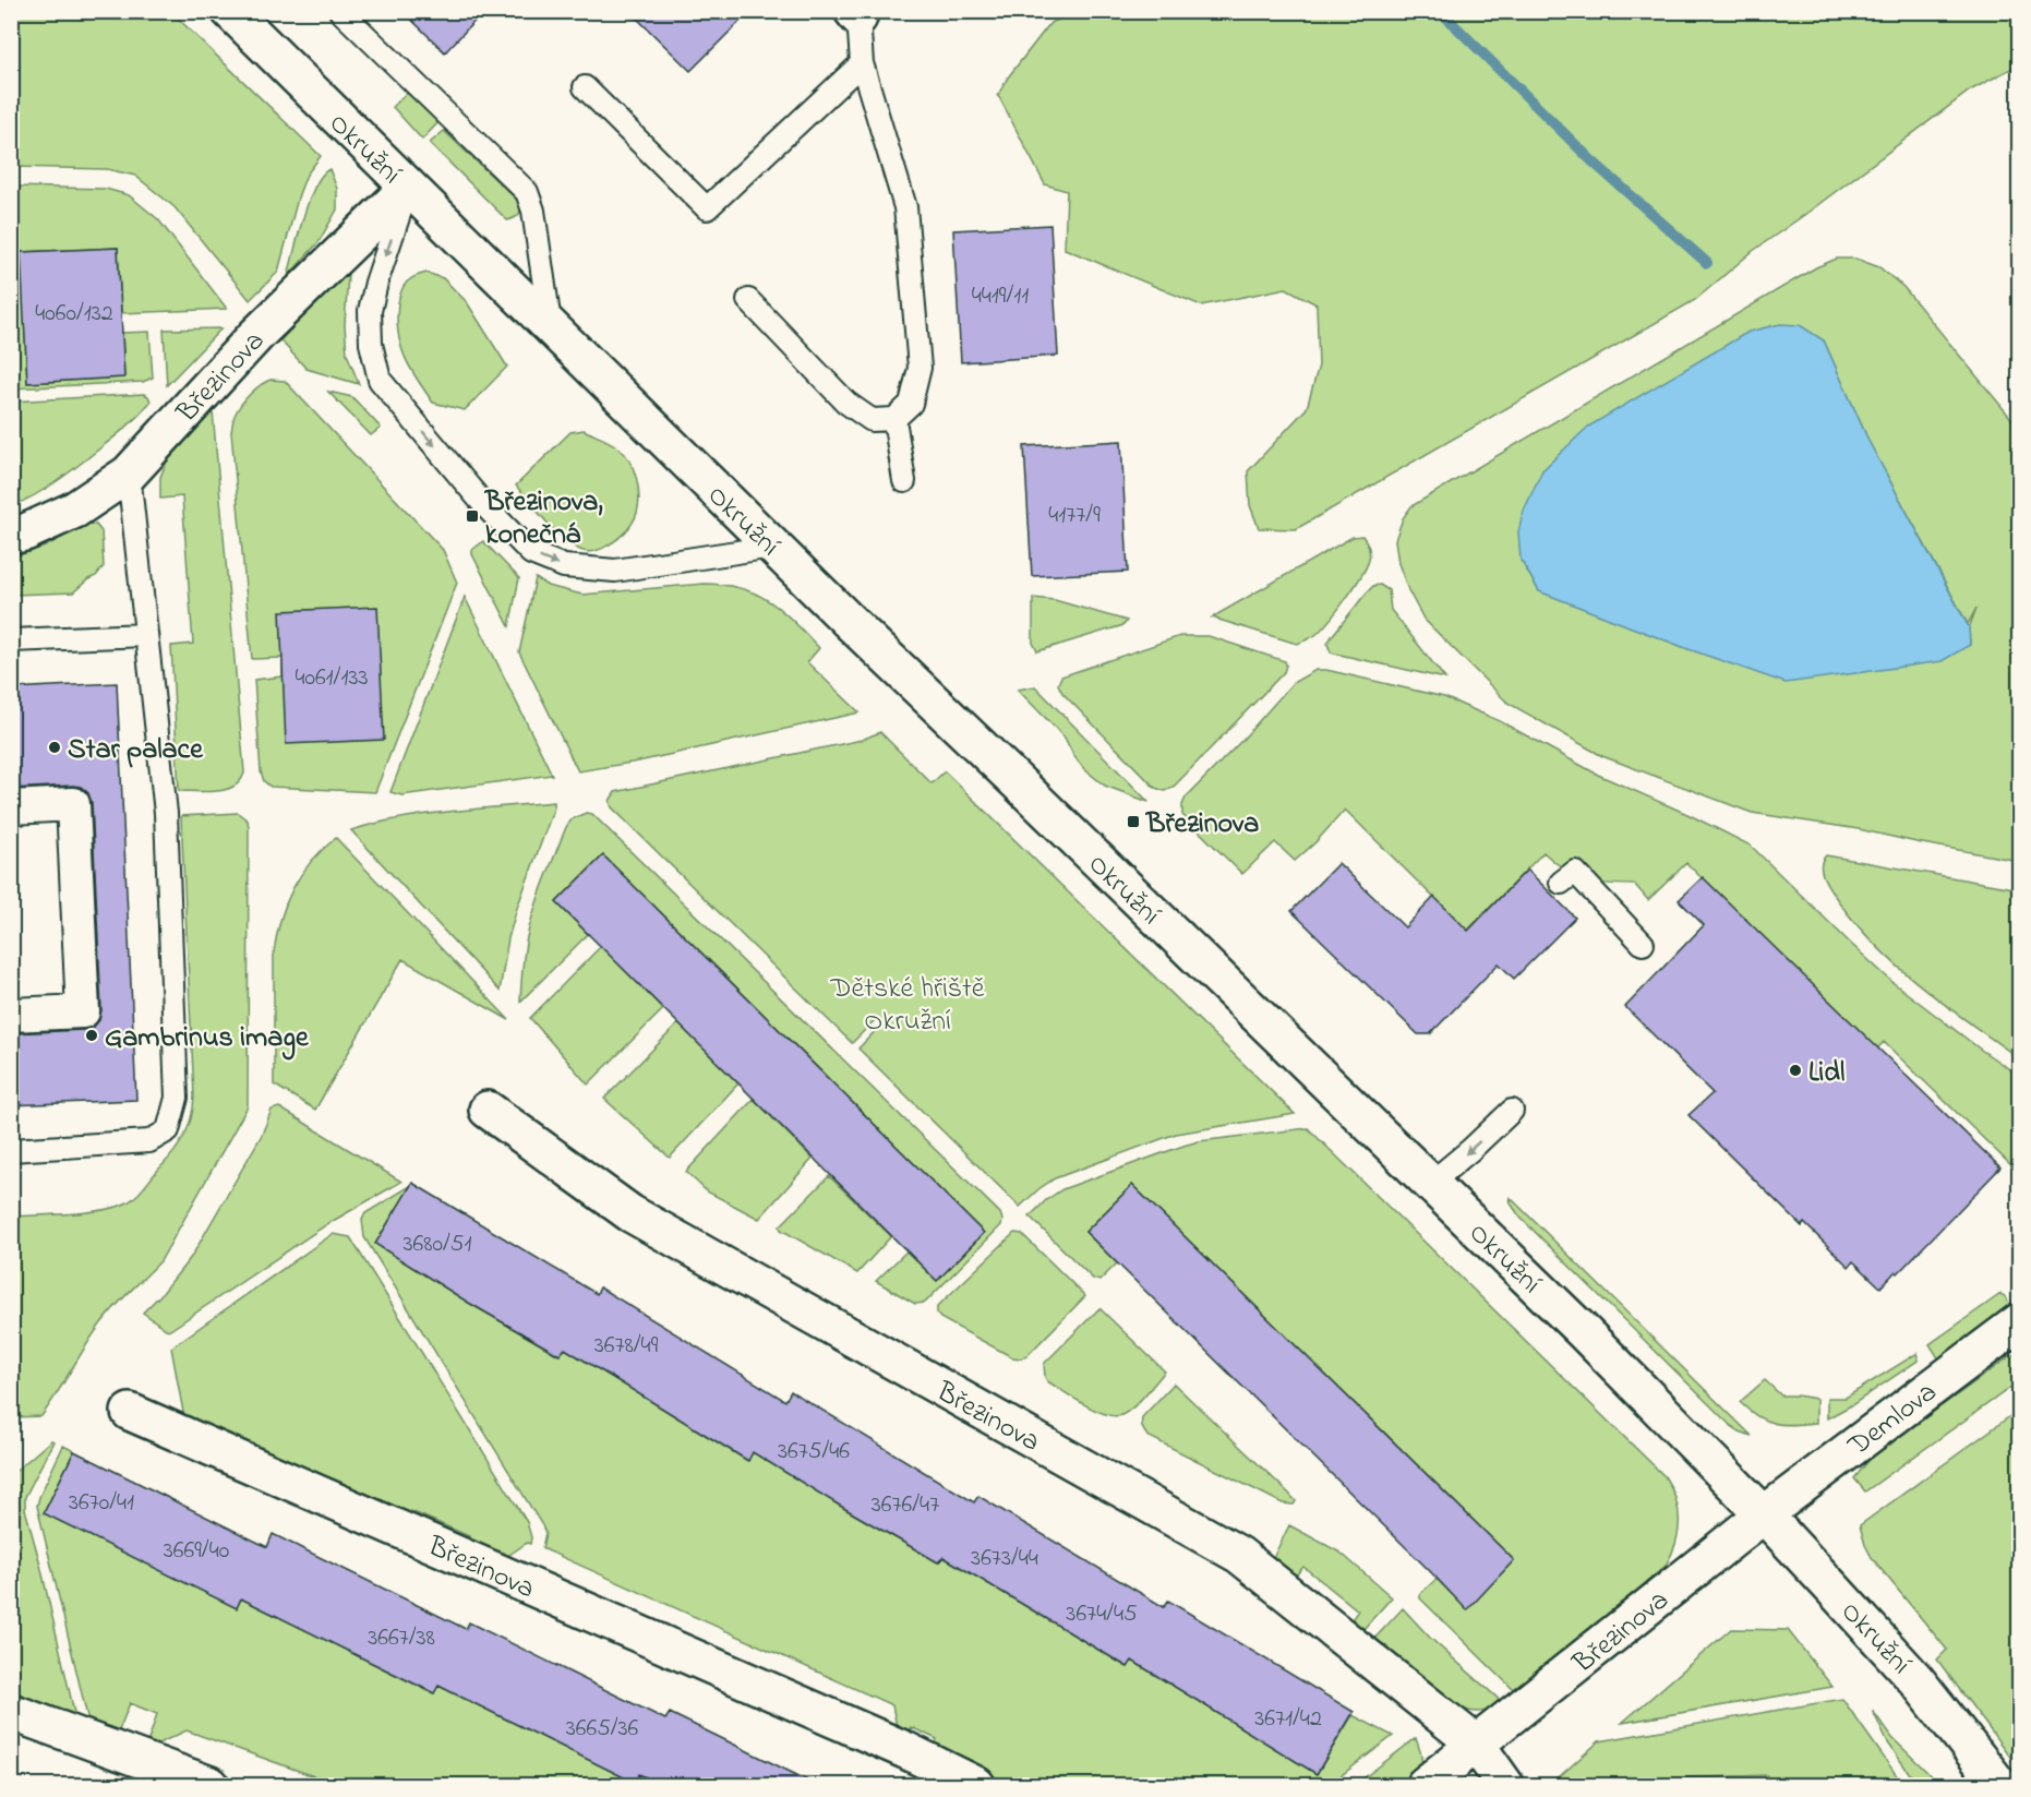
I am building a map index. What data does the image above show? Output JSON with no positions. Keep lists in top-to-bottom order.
{
  "streets": {
    "street": ["Okružní", "Březinova", "Demlova"]
  },
  "crossings": [
    ["Okružní", "Březinova"],
    ["Okružní", "Demlova"],
    ["Březinova", "Demlova"]
  ],
  "parks": ["Dětské hřiště Okružní"],
  "places": {
    "transit": ["Březinova, konečná", "Březinova"],
    "other": ["Star palace", "Gambrinus image", "Lidl"]
  },
  "house_numbers": [
    "4419/11",
    "4060/132",
    "4177/9",
    "4061/133",
    "3680/51",
    "3678/49",
    "3675/46",
    "3670/41",
    "3676/47",
    "3669/40",
    "3673/44",
    "3674/45",
    "3667/38",
    "3671/42",
    "3665/36"
  ]
}
